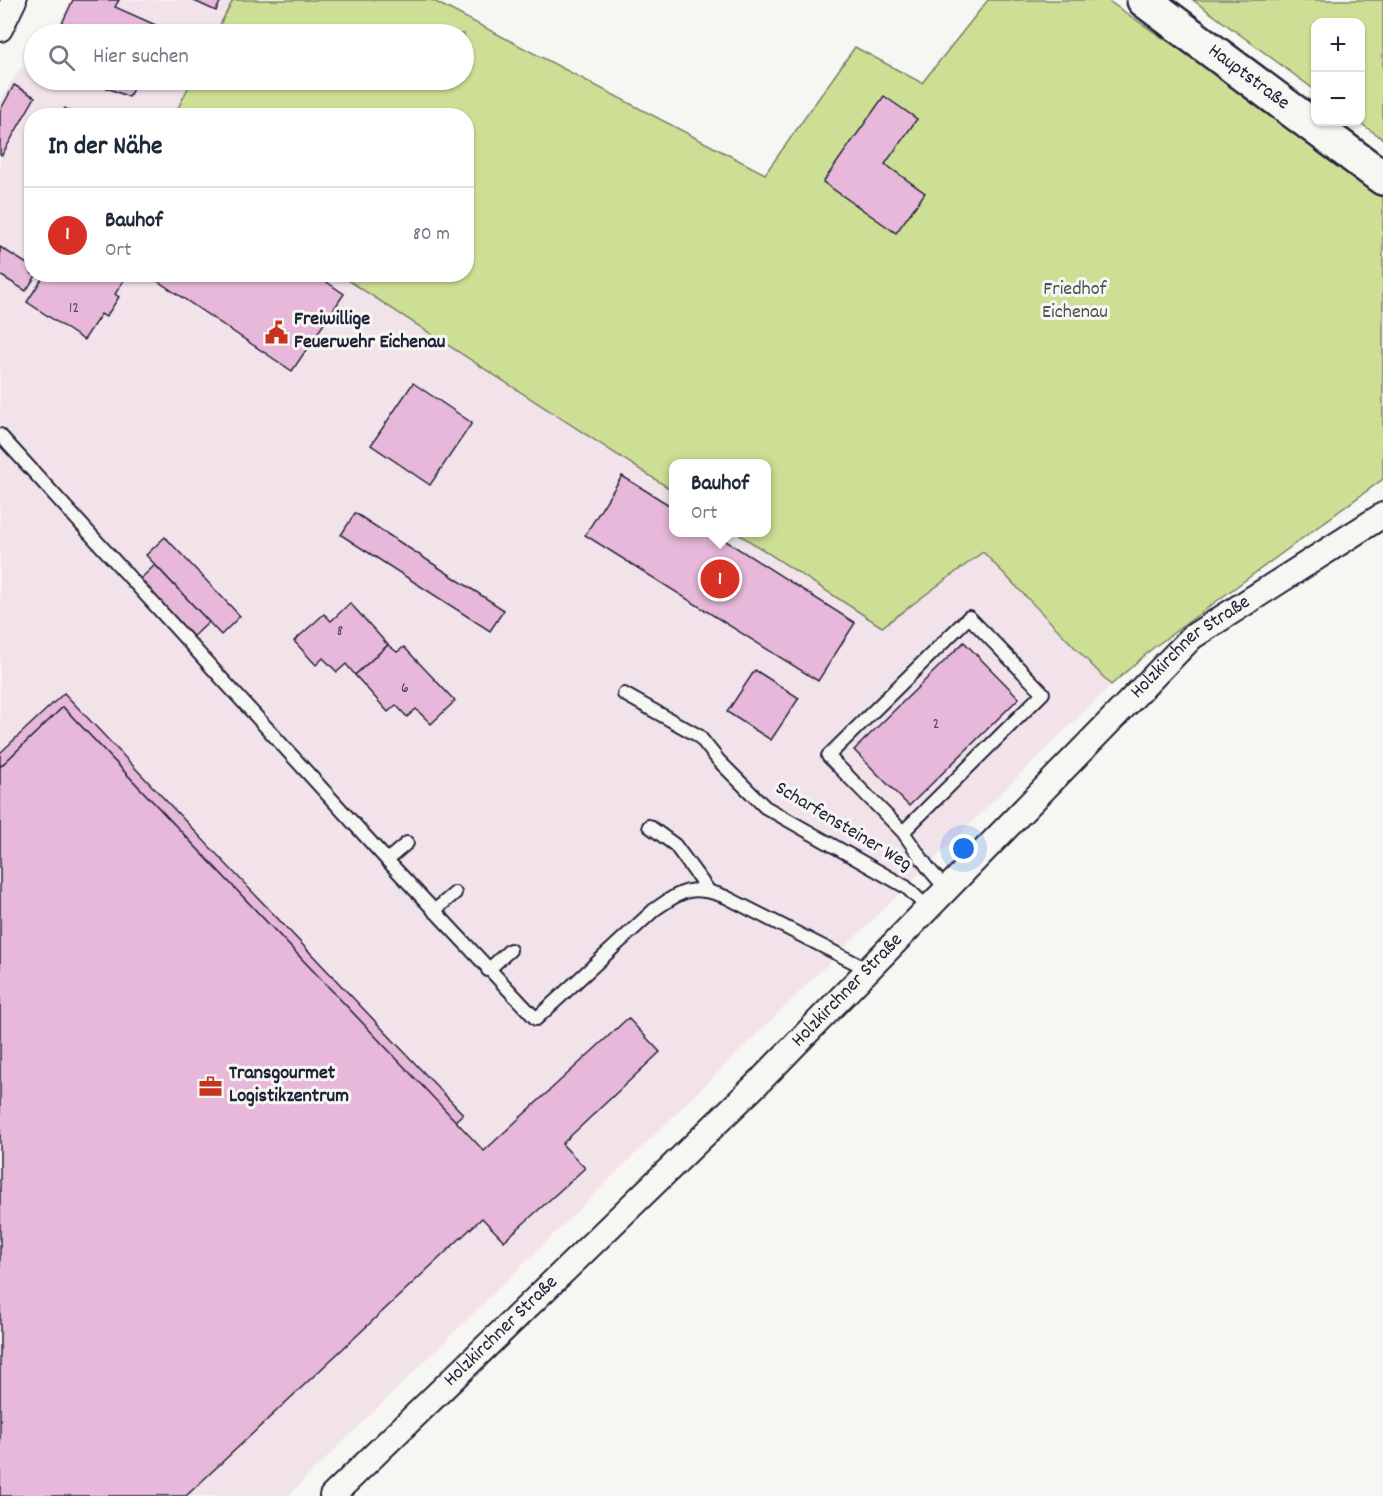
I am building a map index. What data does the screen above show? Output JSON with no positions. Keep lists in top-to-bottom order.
{
  "streets": {
    "main road": ["Hauptstraße"],
    "street": ["Holzkirchner Straße"],
    "lane": ["Scharfensteiner Weg"]
  },
  "crossings": [
    ["Holzkirchner Straße", "Scharfensteiner Weg"]
  ],
  "parks": ["Friedhof Eichenau"],
  "places": {
    "public building": ["Freiwillige Feuerwehr Eichenau"],
    "office": ["Transgourmet Logistikzentrum"]
  },
  "house_numbers": [
    "12",
    "8",
    "6",
    "2"
  ],
  "page": {
    "map_buttons": ["+", "−"],
    "search": "Hier suchen",
    "heading": "In der Nähe",
    "list": [
      {
        "mark": "1",
        "name": "Bauhof",
        "note": "Ort",
        "value": "80 m"
      }
    ],
    "popup": ["Bauhof", "Ort"],
    "pins": "1"
  }
}
